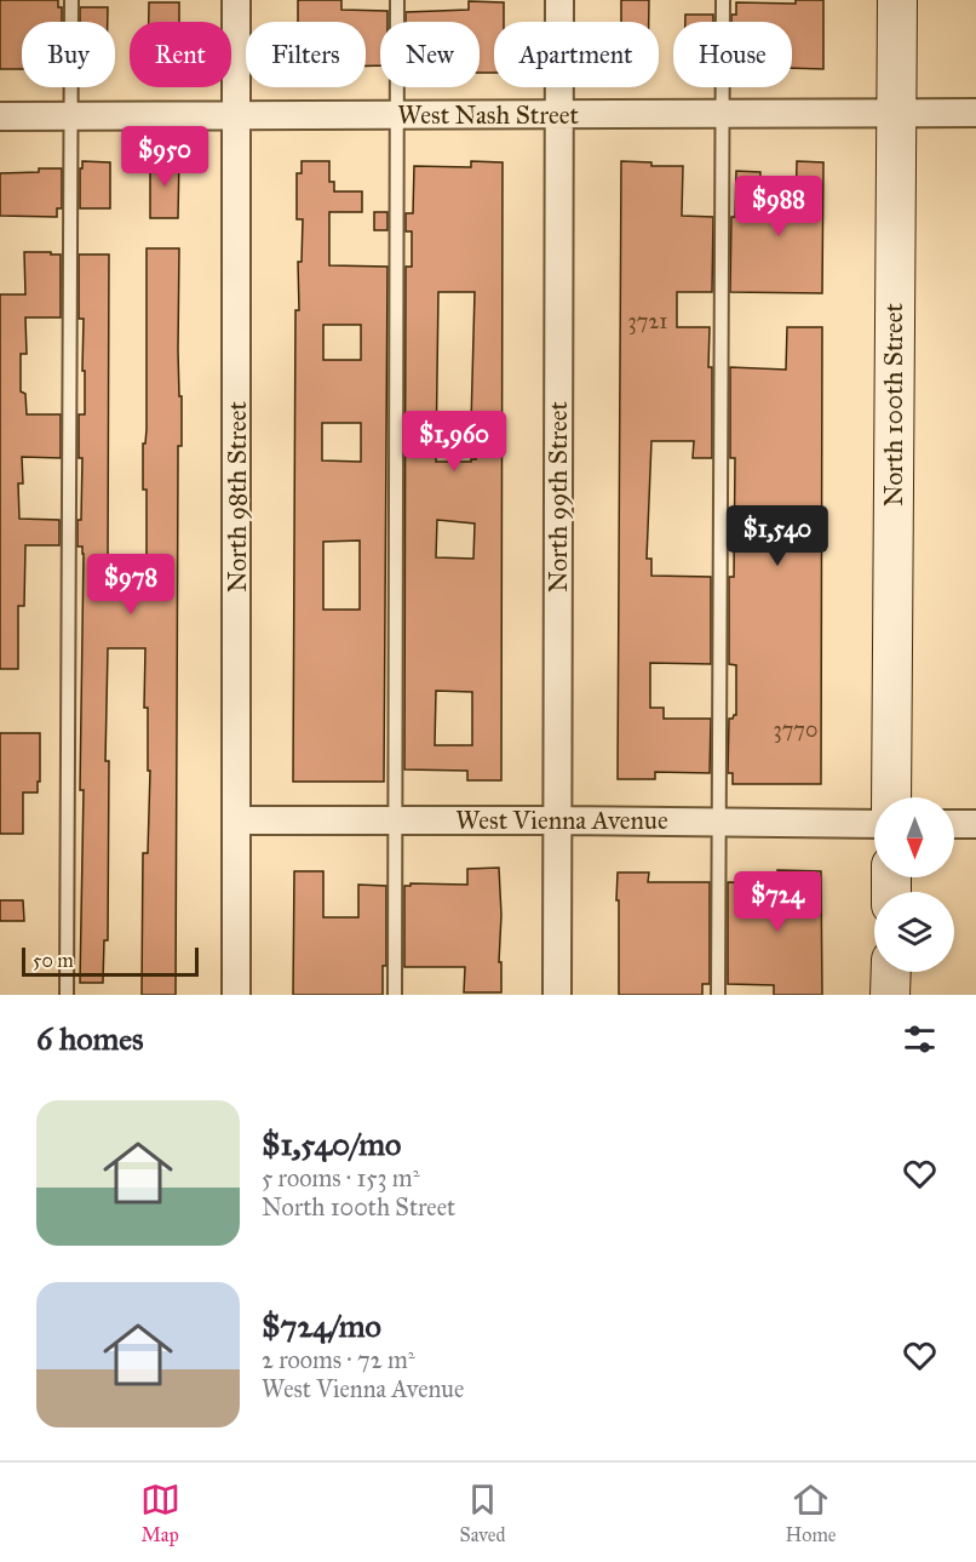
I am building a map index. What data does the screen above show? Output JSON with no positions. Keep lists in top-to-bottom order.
{
  "streets": {
    "street": [
      "West Nash Street",
      "North 100th Street",
      "North 98th Street",
      "North 99th Street",
      "West Vienna Avenue"
    ]
  },
  "crossings": [
    ["West Nash Street", "North 100th Street"],
    ["West Nash Street", "North 98th Street"],
    ["West Nash Street", "North 99th Street"],
    ["North 98th Street", "West Vienna Avenue"],
    ["North 99th Street", "West Vienna Avenue"]
  ],
  "house_numbers": ["3721", "3770"],
  "scale_bar": "50 m",
  "north": "bottom",
  "page": {
    "chip": [
      "Buy",
      "Rent",
      "Filters",
      "New",
      "Apartment",
      "House"
    ],
    "price": [
      "$950",
      "$988",
      "$1,960",
      "$1,540",
      "$978",
      "$724"
    ],
    "scale": "50 m",
    "heading": "6 homes",
    "list": [
      {
        "name": "$1,540/mo",
        "note": "5 rooms · 153 m² · North 100th Street"
      },
      {
        "name": "$724/mo",
        "note": "2 rooms · 72 m² · West Vienna Avenue"
      }
    ],
    "tabs": ["Map", "Saved", "Home"]
  }
}
